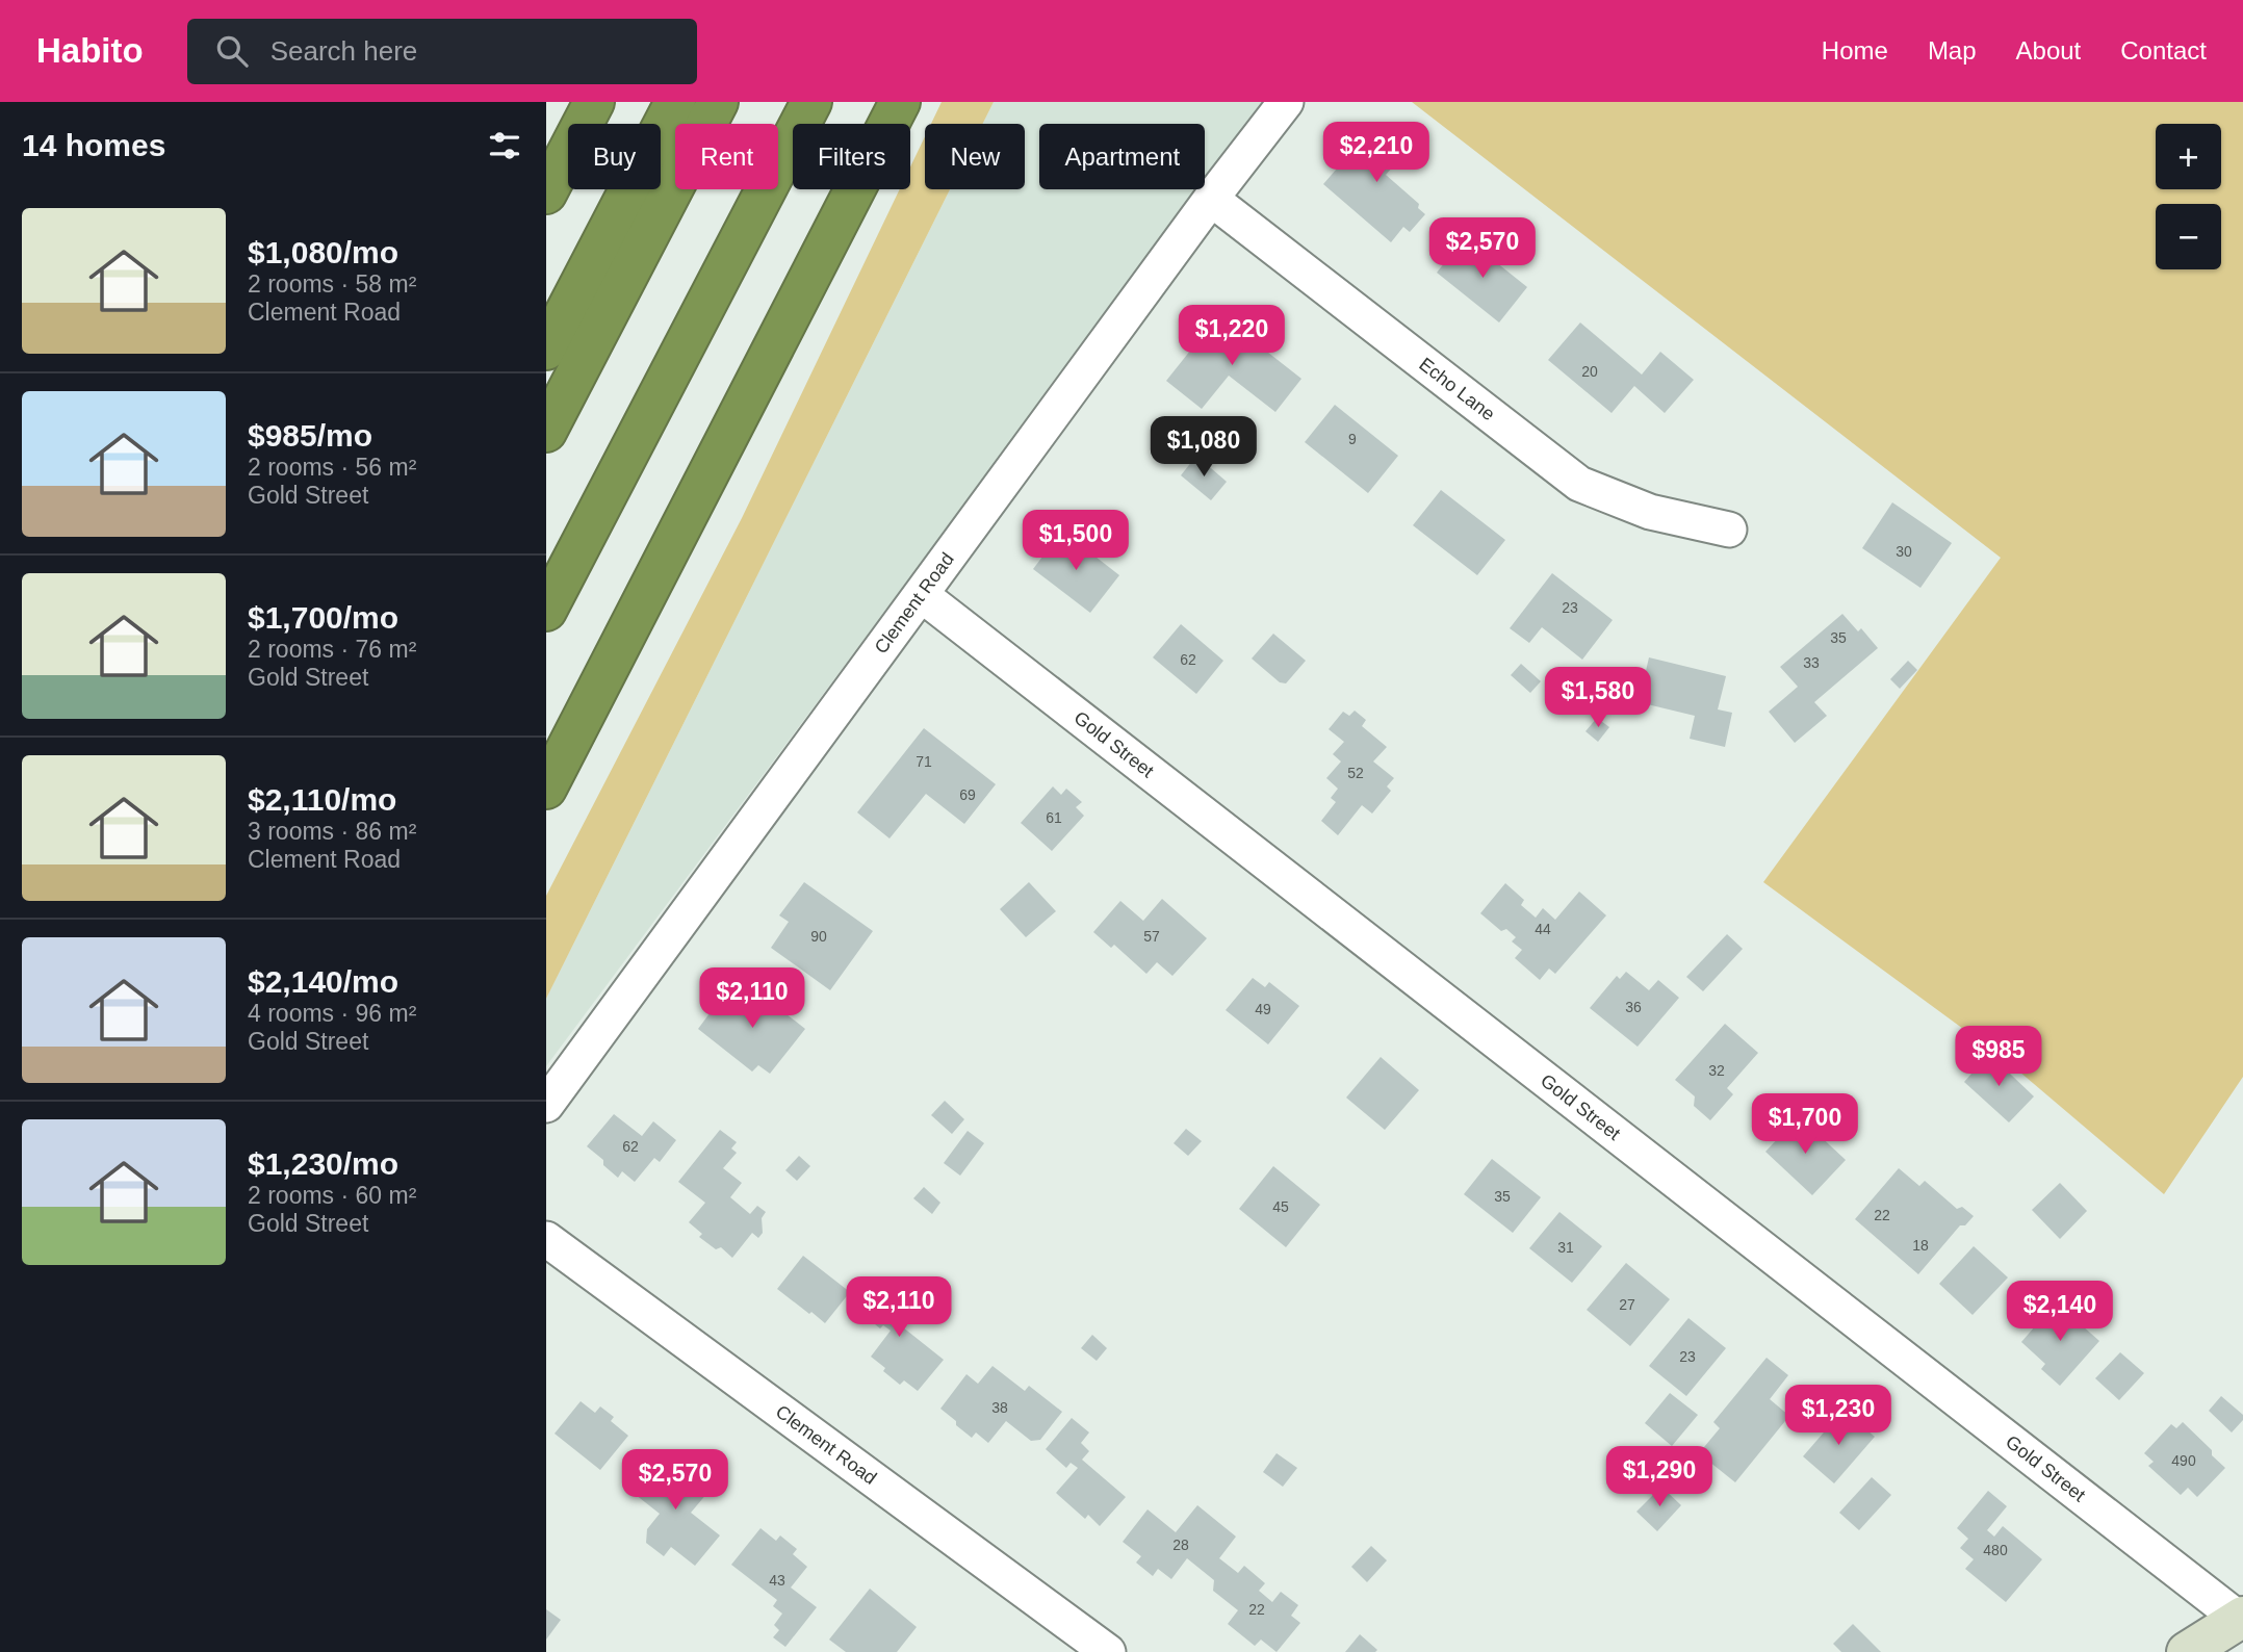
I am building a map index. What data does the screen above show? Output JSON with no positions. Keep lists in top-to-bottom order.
{
  "streets": {
    "street": ["Echo Lane", "Clement Road", "Gold Street"]
  },
  "crossings": [
    ["Echo Lane", "Clement Road"],
    ["Clement Road", "Gold Street"]
  ],
  "house_numbers": [
    "20",
    "9",
    "30",
    "23",
    "35",
    "62",
    "33",
    "71",
    "52",
    "69",
    "61",
    "44",
    "90",
    "57",
    "36",
    "49",
    "32",
    "62",
    "35",
    "45",
    "22",
    "18",
    "31",
    "27",
    "23",
    "38",
    "490",
    "28",
    "480",
    "43",
    "22"
  ],
  "page": {
    "header": "Habito",
    "search": "Search here",
    "nav": [
      "Home",
      "Map",
      "About",
      "Contact"
    ],
    "heading": "14 homes",
    "price": [
      "$2,210",
      "$2,570",
      "$1,220",
      "$1,080",
      "$1,500",
      "$1,580",
      "$2,110",
      "$985",
      "$1,700",
      "$2,110",
      "$2,140",
      "$1,230",
      "$1,290",
      "$2,570"
    ],
    "map_buttons": ["+", "−"],
    "chip": [
      "Buy",
      "Rent",
      "Filters",
      "New",
      "Apartment"
    ],
    "list": [
      {
        "name": "$1,080/mo",
        "note": "2 rooms · 58 m² · Clement Road"
      },
      {
        "name": "$985/mo",
        "note": "2 rooms · 56 m² · Gold Street"
      },
      {
        "name": "$1,700/mo",
        "note": "2 rooms · 76 m² · Gold Street"
      },
      {
        "name": "$2,110/mo",
        "note": "3 rooms · 86 m² · Clement Road"
      },
      {
        "name": "$2,140/mo",
        "note": "4 rooms · 96 m² · Gold Street"
      },
      {
        "name": "$1,230/mo",
        "note": "2 rooms · 60 m² · Gold Street"
      }
    ]
  }
}
